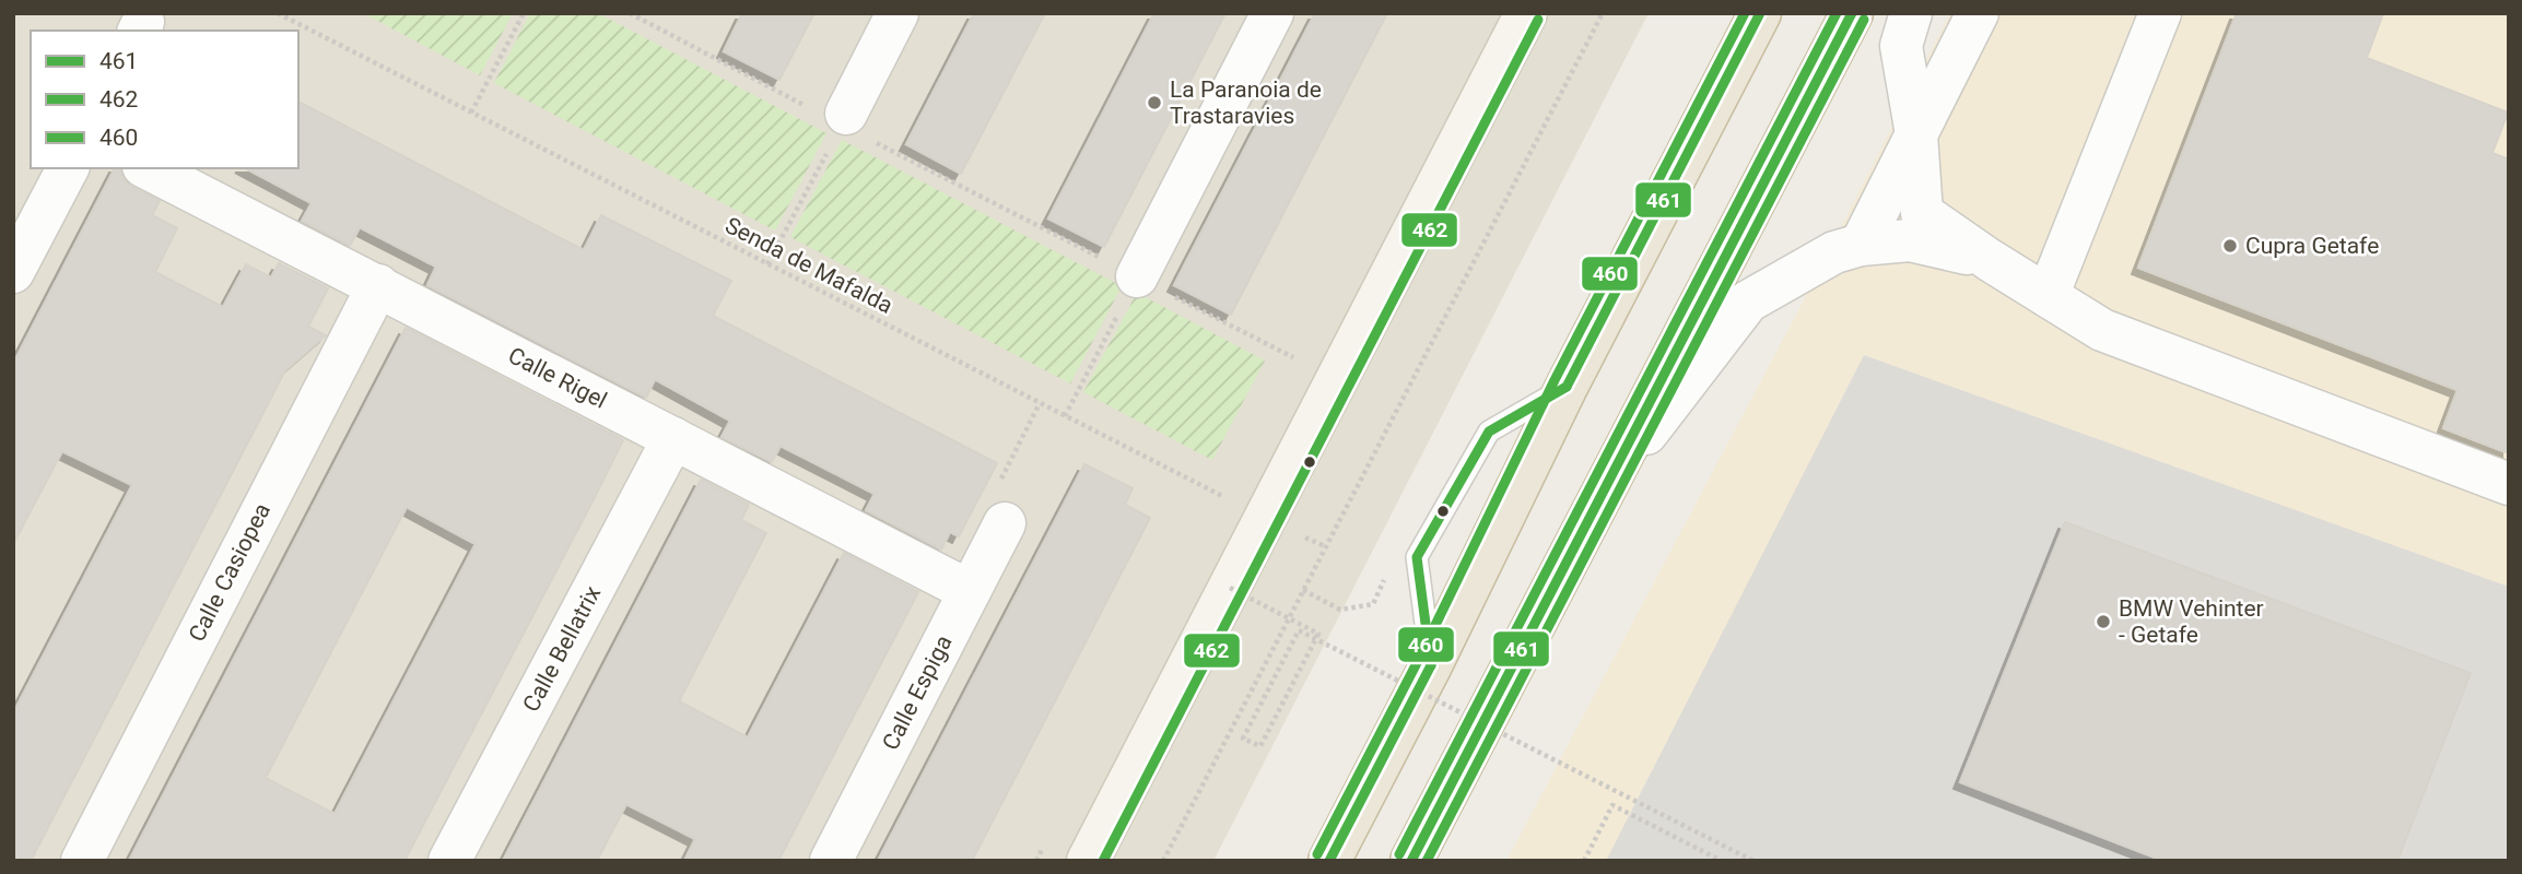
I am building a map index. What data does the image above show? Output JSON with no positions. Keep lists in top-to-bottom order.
{
  "streets": {
    "street": [
      "Calle Rigel",
      "Calle Casiopea",
      "Calle Bellatrix",
      "Calle Espiga"
    ],
    "path": ["Senda de Mafalda"]
  },
  "crossings": [
    ["Calle Rigel", "Calle Casiopea"],
    ["Calle Rigel", "Calle Bellatrix"],
    ["Calle Rigel", "Calle Espiga"]
  ],
  "places": ["La Paranoia de Trastaravies", "Cupra Getafe", "BMW Vehinter - Getafe"],
  "lines": ["transit line 461", "transit line 460", "transit line 462"],
  "legend": ["461", "462", "460"]
}
